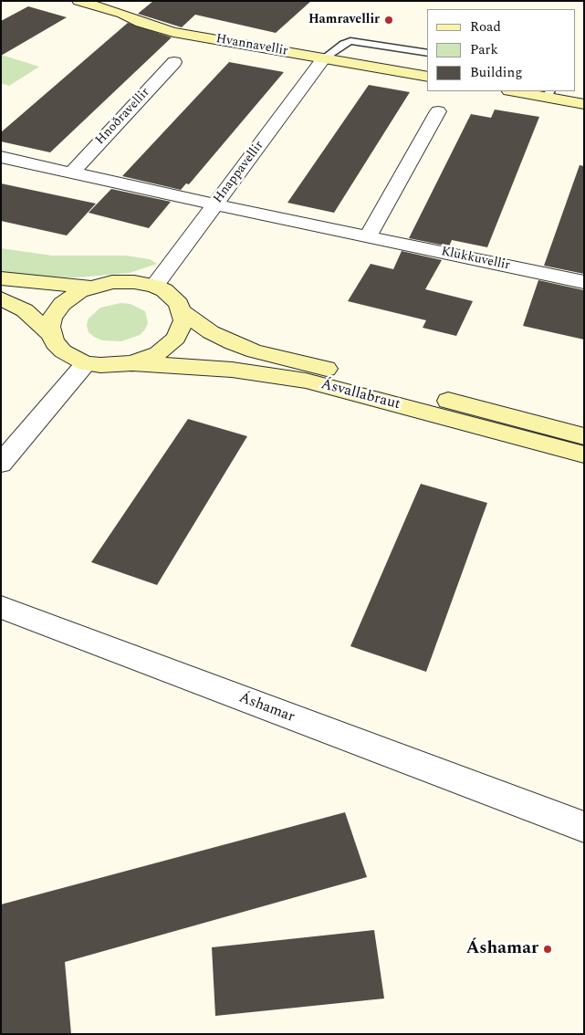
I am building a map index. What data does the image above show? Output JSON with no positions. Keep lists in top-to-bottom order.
{
  "streets": {
    "main road": ["Hvannavellir", "Ásvallabraut"],
    "street": [
      "Hnoðravellir",
      "Hnappavellir",
      "Klukkuvellir",
      "Áshamar"
    ]
  },
  "crossings": [
    ["Hvannavellir", "Hnappavellir"],
    ["Hnappavellir", "Klukkuvellir"],
    ["Hnappavellir", "Ásvallabraut"]
  ],
  "places": ["Hamravellir", "Áshamar"],
  "legend": ["Road", "Park", "Building"]
}
